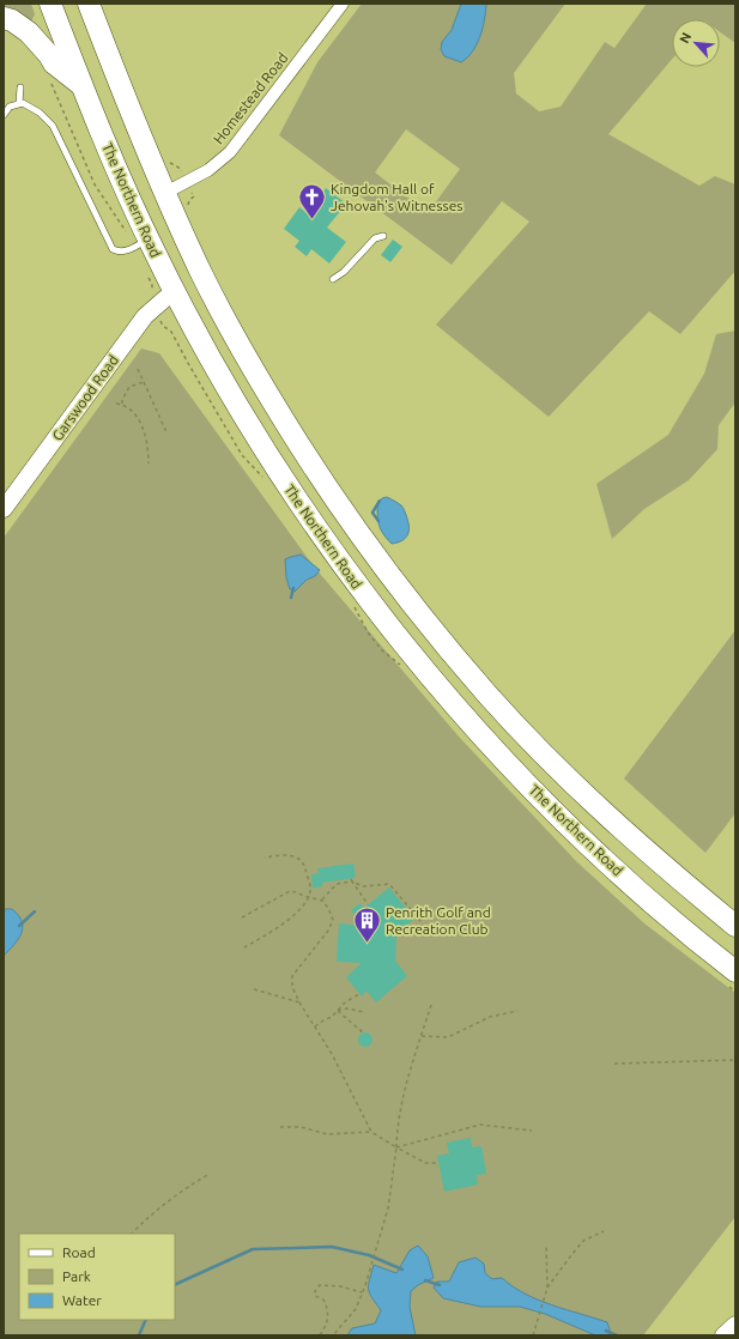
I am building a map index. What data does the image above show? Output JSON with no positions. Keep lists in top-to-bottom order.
{
  "streets": {
    "highway": ["The Northern Road"],
    "street": ["Homestead Road", "Garswood Road"]
  },
  "crossings": [
    ["The Northern Road", "Garswood Road"]
  ],
  "places": {
    "church": ["Kingdom Hall of Jehovah's Witnesses"],
    "building": ["Penrith Golf and Recreation Club"]
  },
  "legend": ["Road", "Park", "Water"],
  "north": "top left"
}
